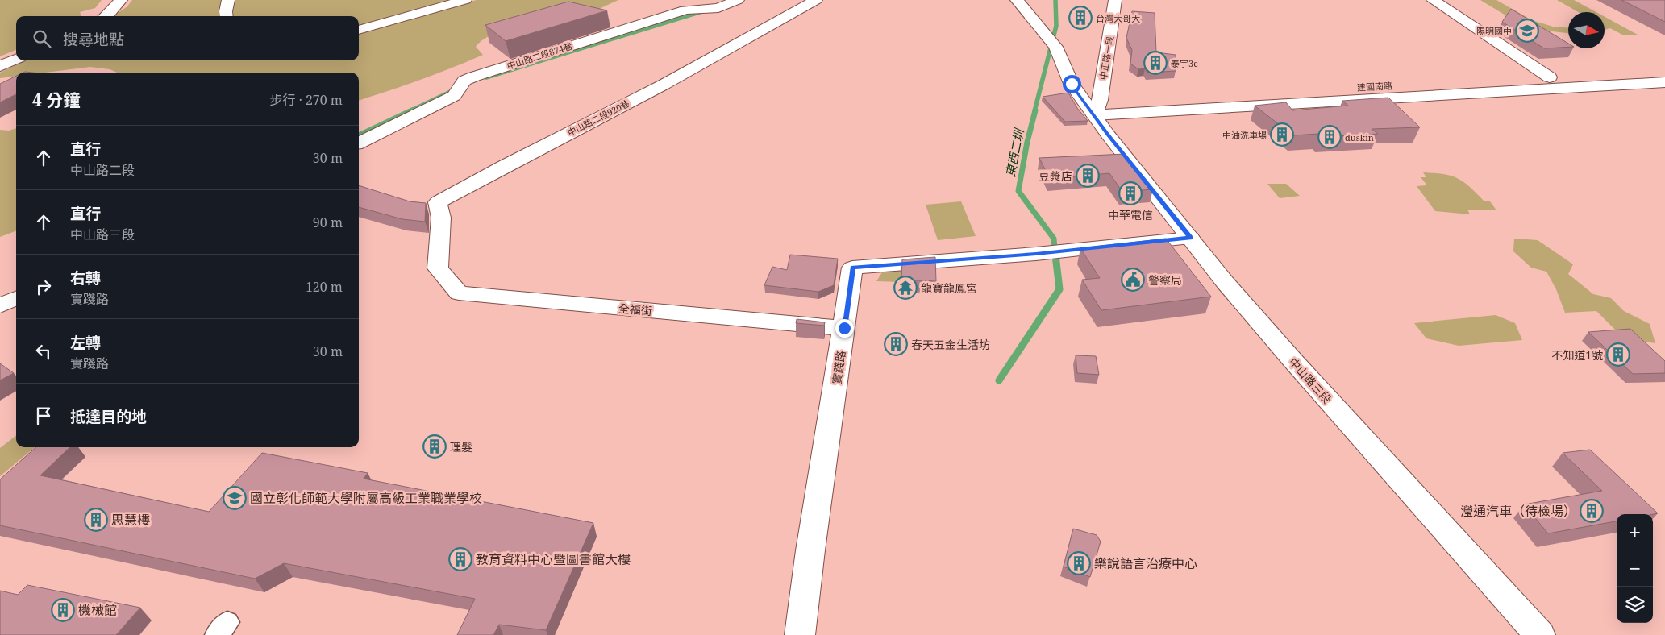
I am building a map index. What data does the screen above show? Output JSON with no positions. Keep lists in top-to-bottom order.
{
  "streets": {
    "street": [
      "中山路二段874巷",
      "中正路一段",
      "建國南路",
      "中山路二段920巷",
      "全福街",
      "實踐路",
      "中山路三段"
    ]
  },
  "crossings": [
    ["中正路一段", "建國南路"],
    ["中正路一段", "中山路三段"],
    ["建國南路", "中山路三段"],
    ["中山路二段920巷", "全福街"],
    ["全福街", "實踐路"],
    ["實踐路", "中山路三段"]
  ],
  "water": ["東西二圳"],
  "places": {
    "building": [
      "台灣大哥大",
      "泰宇3c",
      "中油洗車場",
      "duskin",
      "豆漿店",
      "中華電信",
      "春天五金生活坊",
      "不知道1號",
      "理髮",
      "瀅通汽車（待檢場）",
      "思慧樓",
      "教育資料中心暨圖書館大樓",
      "樂說語言治療中心",
      "機械館"
    ],
    "school or university": ["陽明國中", "國立彰化師範大學附屬高級工業職業學校"],
    "public building": ["警察局"],
    "temple": ["龍寶龍鳳宮"]
  },
  "north": "right",
  "page": {
    "search": "搜尋地點",
    "heading": ["4 分鐘", "步行 · 270 m"],
    "list": [
      ["直行", "中山路二段", "30 m"],
      ["直行", "中山路三段", "90 m"],
      ["右轉", "實踐路", "120 m"],
      ["左轉", "實踐路", "30 m"],
      "抵達目的地"
    ],
    "map_buttons": ["+", "−"]
  }
}
